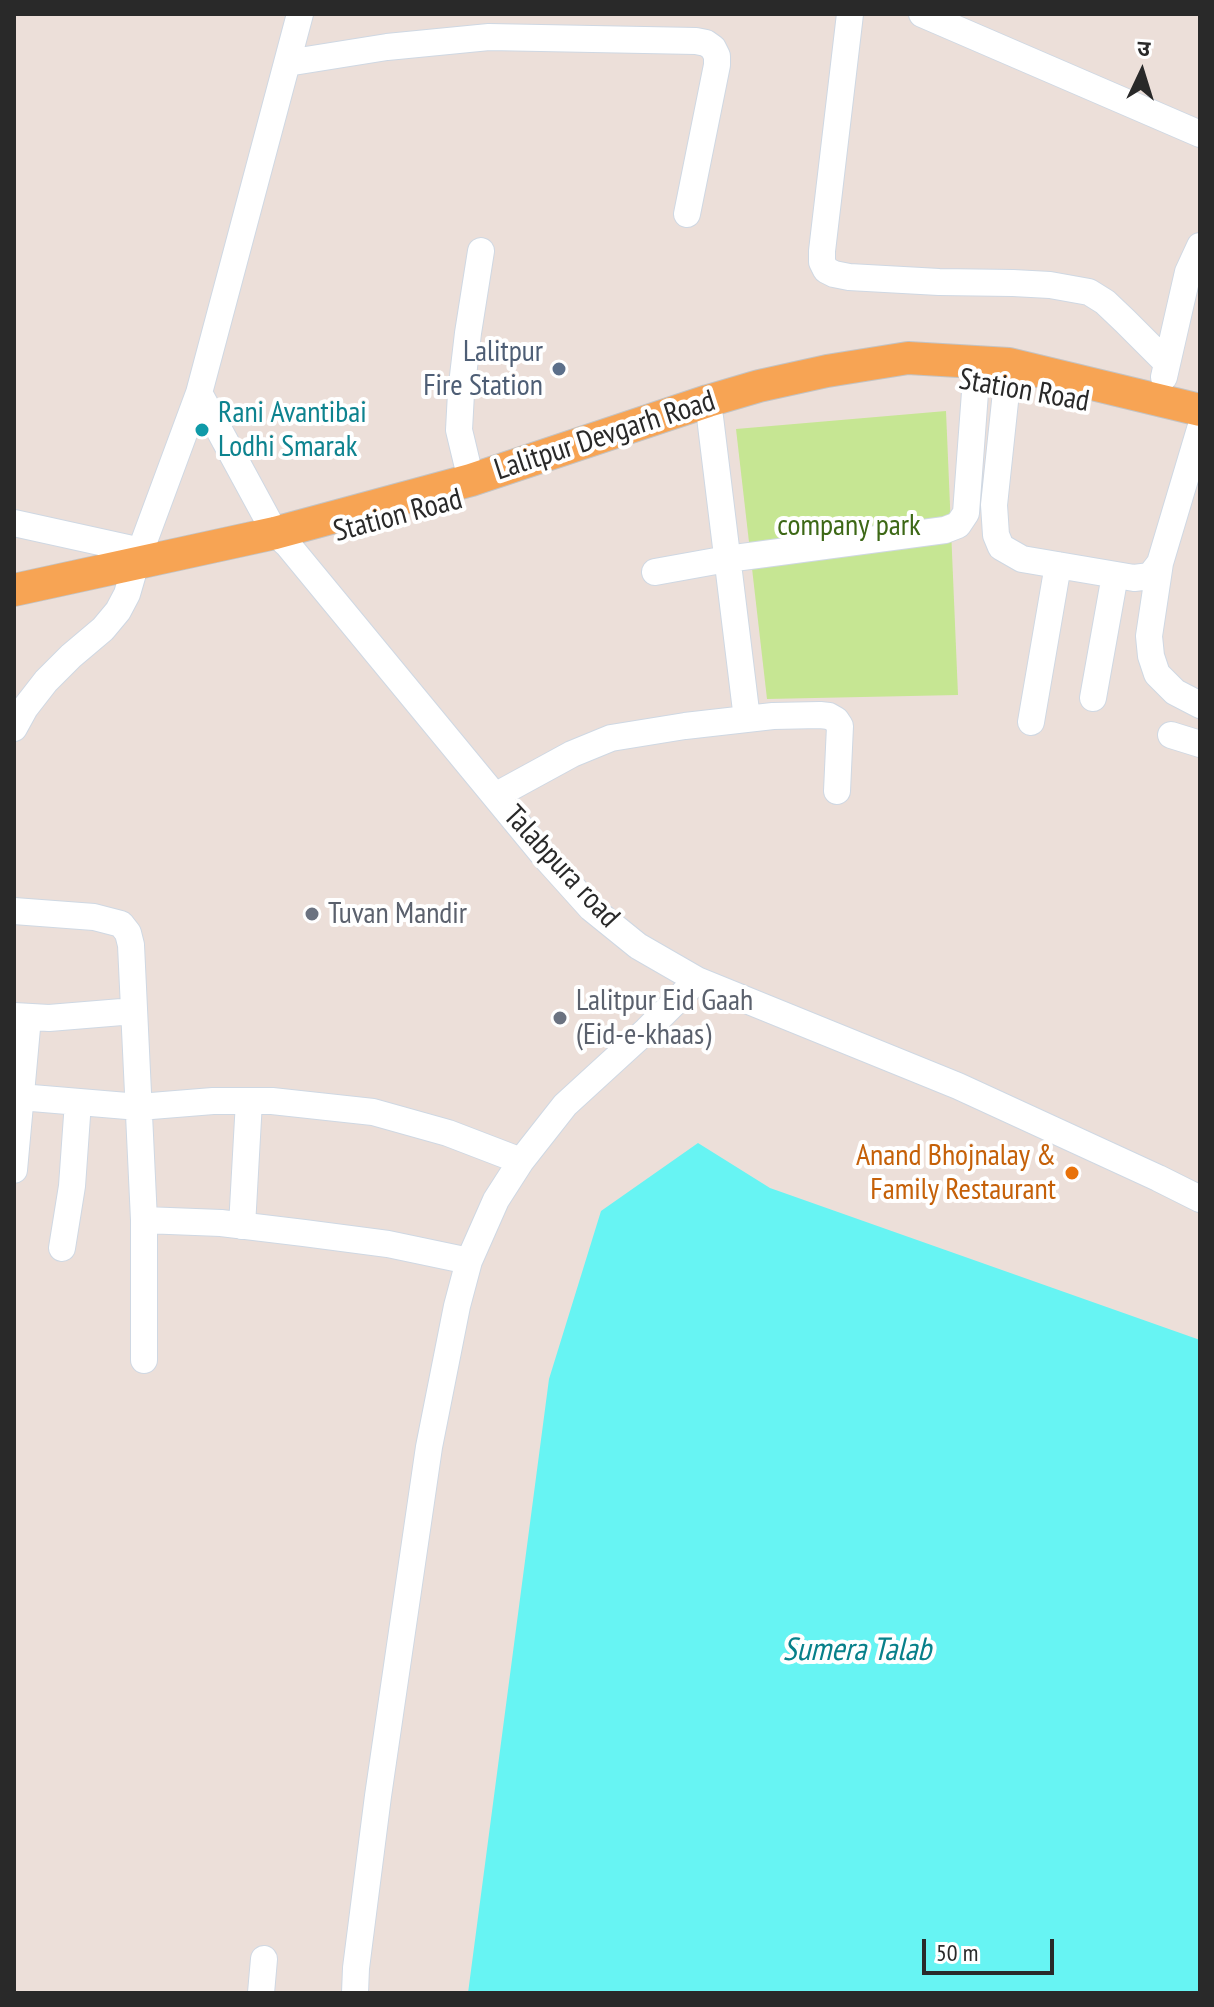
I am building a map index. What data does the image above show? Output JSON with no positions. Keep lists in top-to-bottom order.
{
  "streets": {
    "main road": ["Station Road", "Lalitpur Devgarh Road"],
    "street": ["Talabpura road"]
  },
  "crossings": [
    ["Station Road", "Lalitpur Devgarh Road"],
    ["Station Road", "Talabpura road"],
    ["Lalitpur Devgarh Road", "Talabpura road"]
  ],
  "water": ["Sumera Talab"],
  "parks": ["company park"],
  "places": [
    "Lalitpur Fire Station",
    "Rani Avantibai Lodhi Smarak",
    "Tuvan Mandir",
    "Lalitpur Eid Gaah (Eid-e-khaas)",
    "Anand Bhojnalay & Family Restaurant"
  ],
  "scale_bar": "50 m",
  "north": "top"
}
